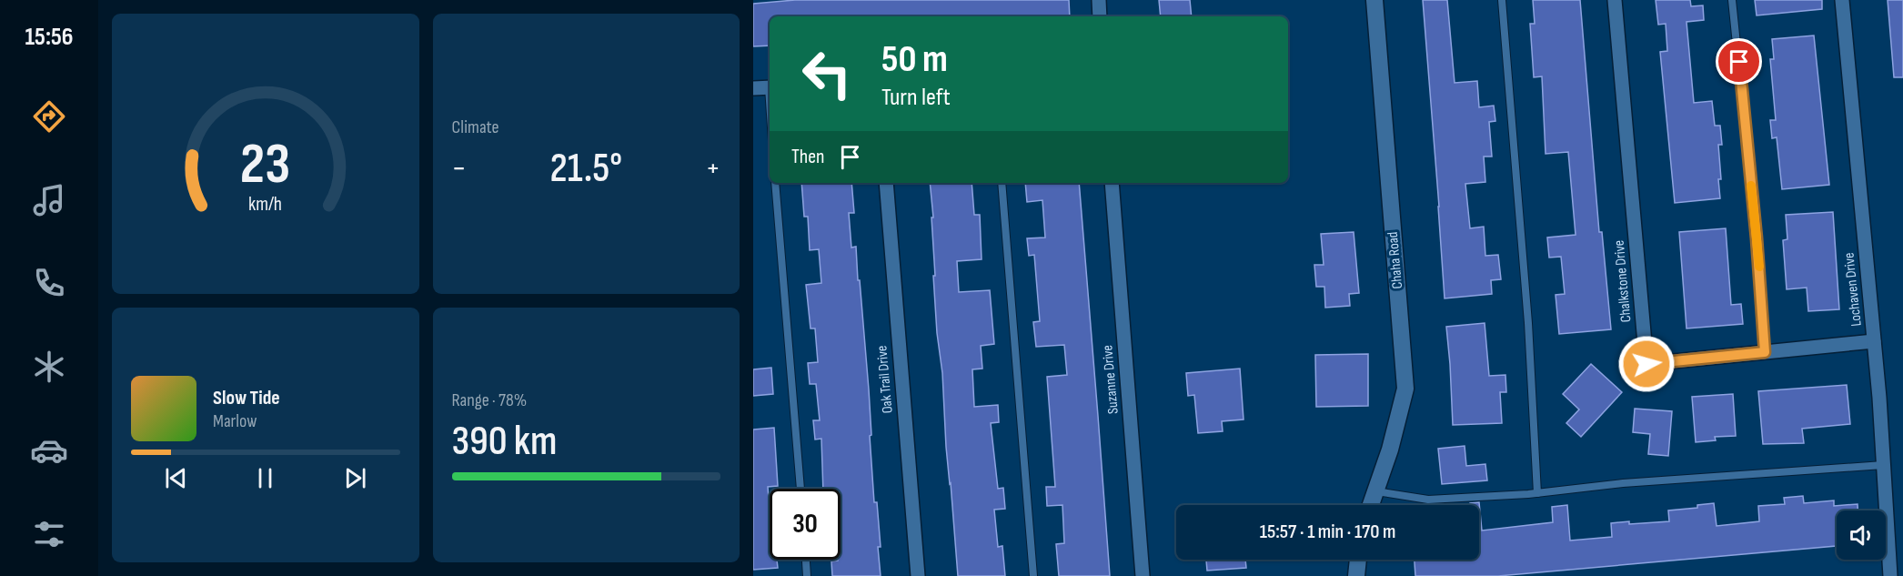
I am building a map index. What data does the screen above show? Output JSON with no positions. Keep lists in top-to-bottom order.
{
  "streets": {
    "street": [
      "Chaha Road",
      "Chalkstone Drive",
      "Lochaven Drive",
      "Oak Trail Drive",
      "Suzanne Drive"
    ]
  },
  "crossings": [
    ["Chalkstone Drive", "Lochaven Drive"]
  ],
  "page": {
    "tabs": "15:56",
    "tile": [
      "Climate",
      ["Range · 78%", "390 km"]
    ],
    "turn": ["50 m", "Turn left"],
    "then": "Then",
    "heat": ["−", "21.5°", "+"],
    "song": ["Slow Tide", "Marlow"],
    "limit": "30",
    "trip": "15:57 · 1 min · 170 m",
    "gauge": ["23", "km/h"]
  }
}
